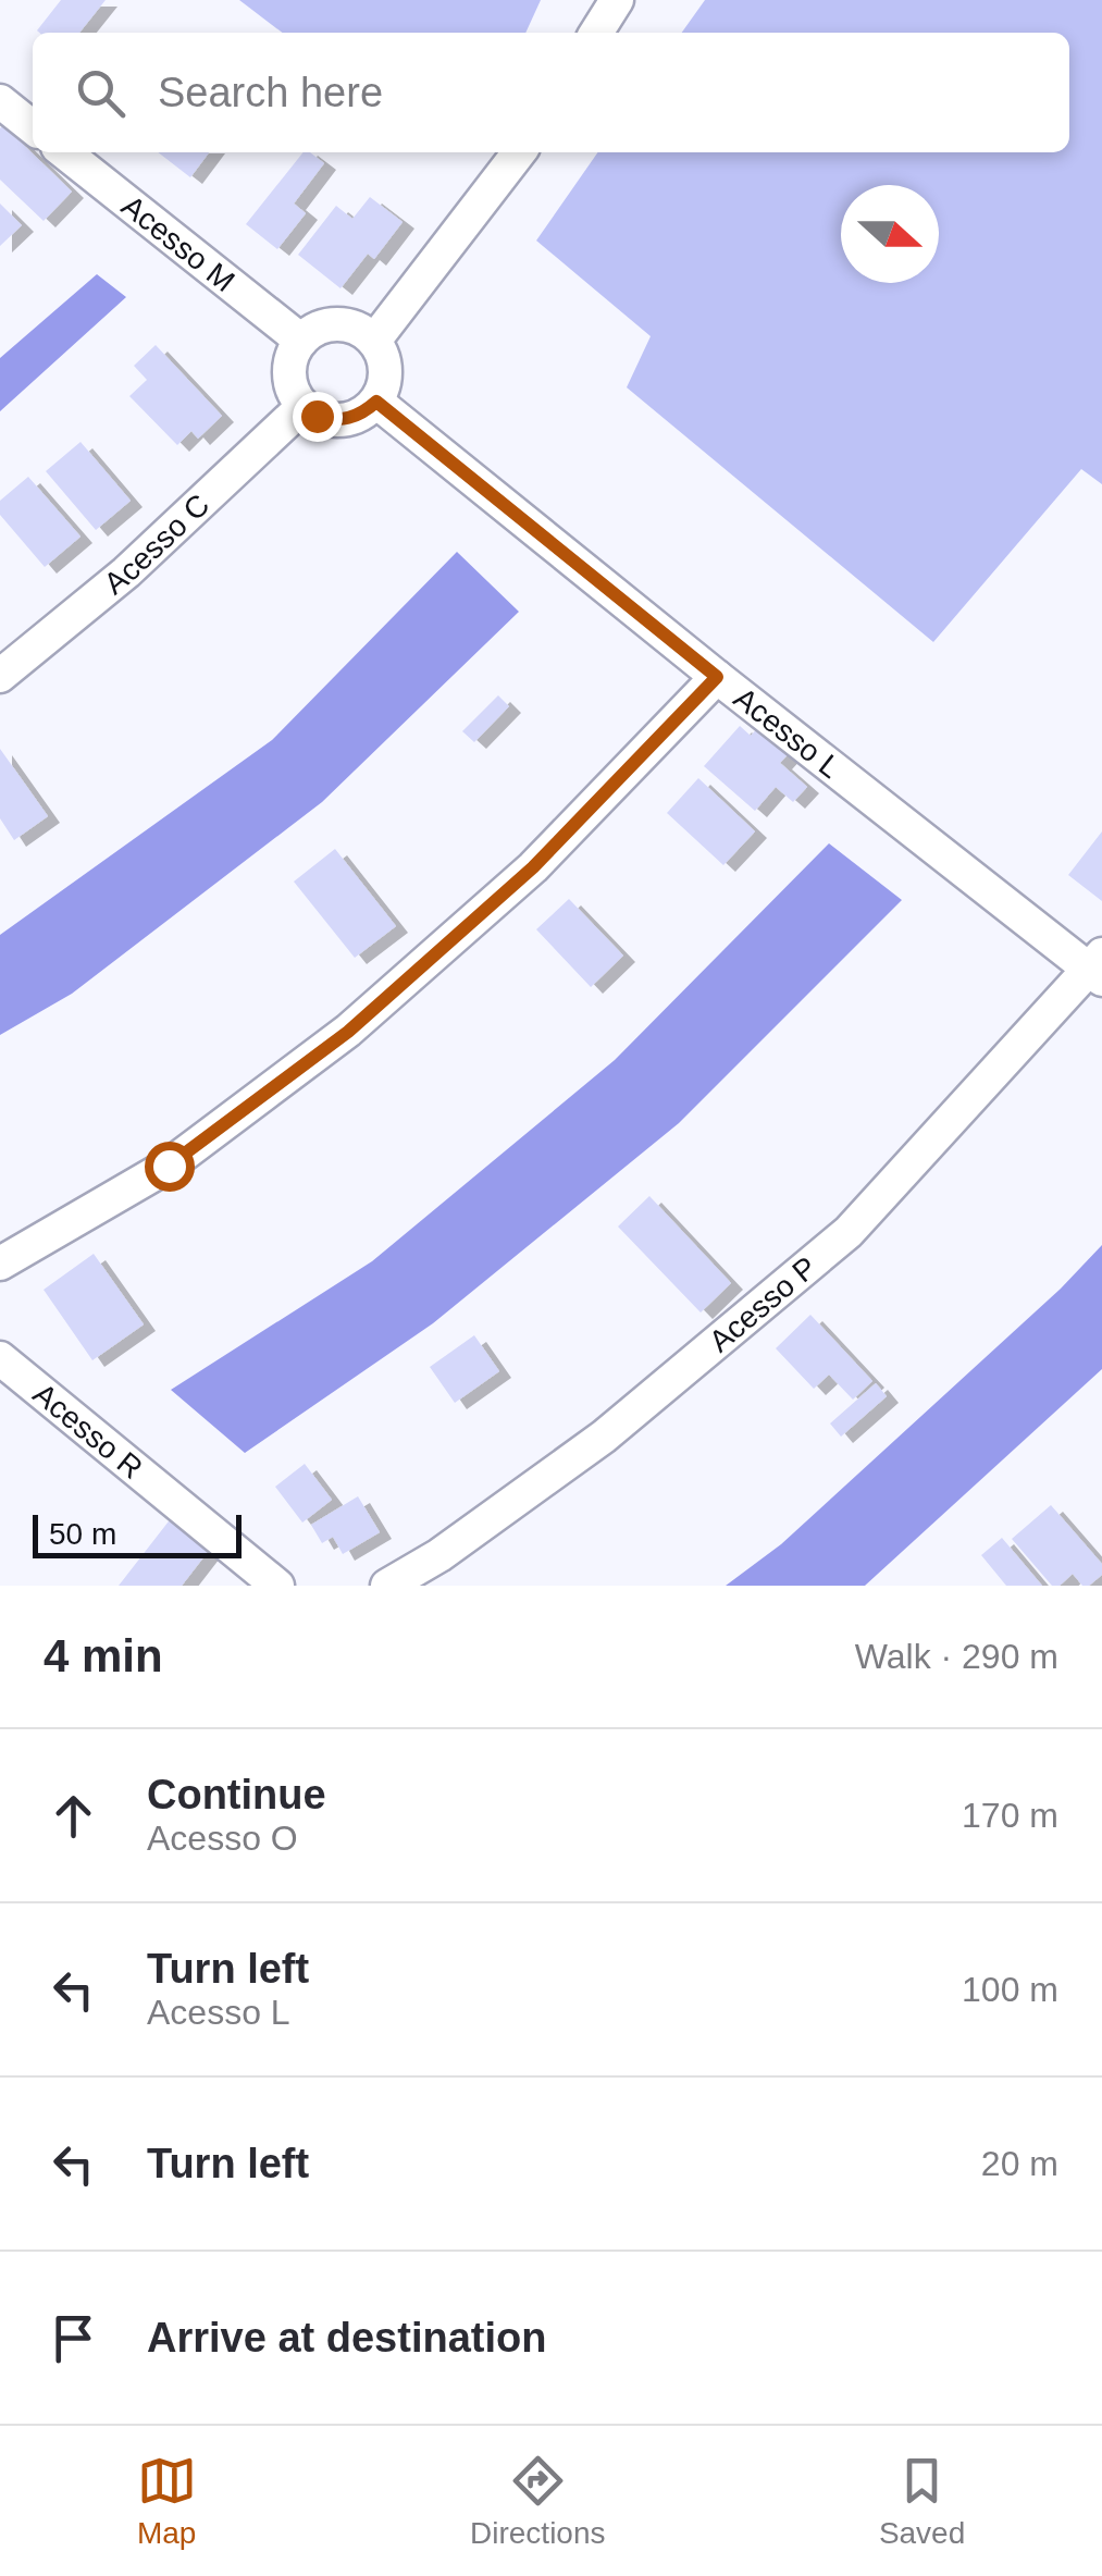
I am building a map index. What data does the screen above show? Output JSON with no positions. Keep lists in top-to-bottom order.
{
  "streets": {
    "street": [
      "Acesso M",
      "Acesso C",
      "Acesso L",
      "Acesso P",
      "Acesso R"
    ]
  },
  "crossings": [
    ["Acesso M", "Acesso C"],
    ["Acesso M", "Acesso L"],
    ["Acesso C", "Acesso L"],
    ["Acesso L", "Acesso P"]
  ],
  "scale_bar": "50 m",
  "north": "right",
  "page": {
    "search": "Search here",
    "scale": "50 m",
    "heading": ["4 min", "Walk · 290 m"],
    "list": [
      ["Continue", "Acesso O", "170 m"],
      ["Turn left", "Acesso L", "100 m"],
      ["Turn left", "20 m"],
      "Arrive at destination"
    ],
    "nav": ["Map", "Directions", "Saved"]
  }
}
